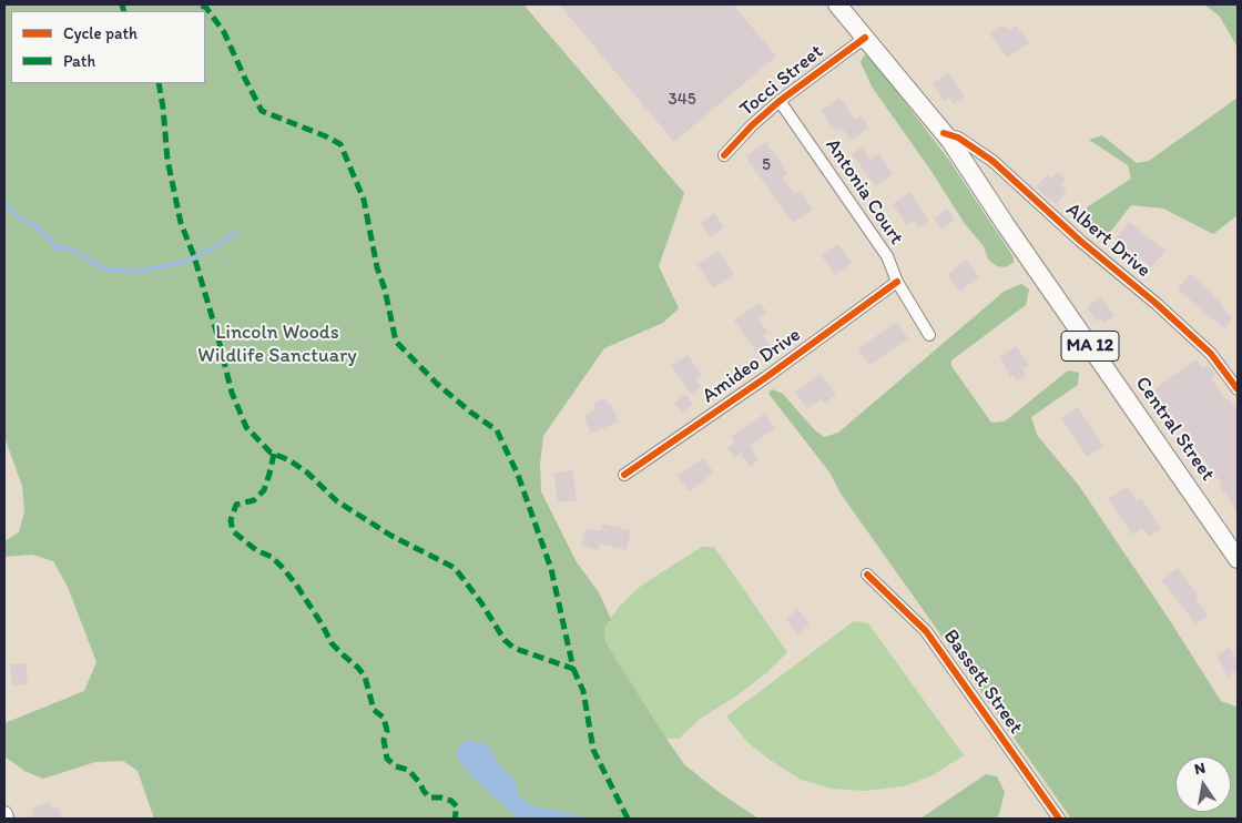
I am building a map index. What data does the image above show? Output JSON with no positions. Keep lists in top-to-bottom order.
{
  "streets": {
    "main road": ["MA 12", "Central Street"],
    "street": [
      "Tocci Street",
      "Antonia Court",
      "Albert Drive",
      "Amideo Drive",
      "Bassett Street"
    ]
  },
  "crossings": [
    ["Tocci Street", "Antonia Court"],
    ["Tocci Street", "Central Street"],
    ["Antonia Court", "Amideo Drive"],
    ["Albert Drive", "Central Street"]
  ],
  "parks": ["Lincoln Woods Wildlife Sanctuary"],
  "house_numbers": ["345", "5"],
  "legend": ["Cycle path", "Path"],
  "north": "top"
}
